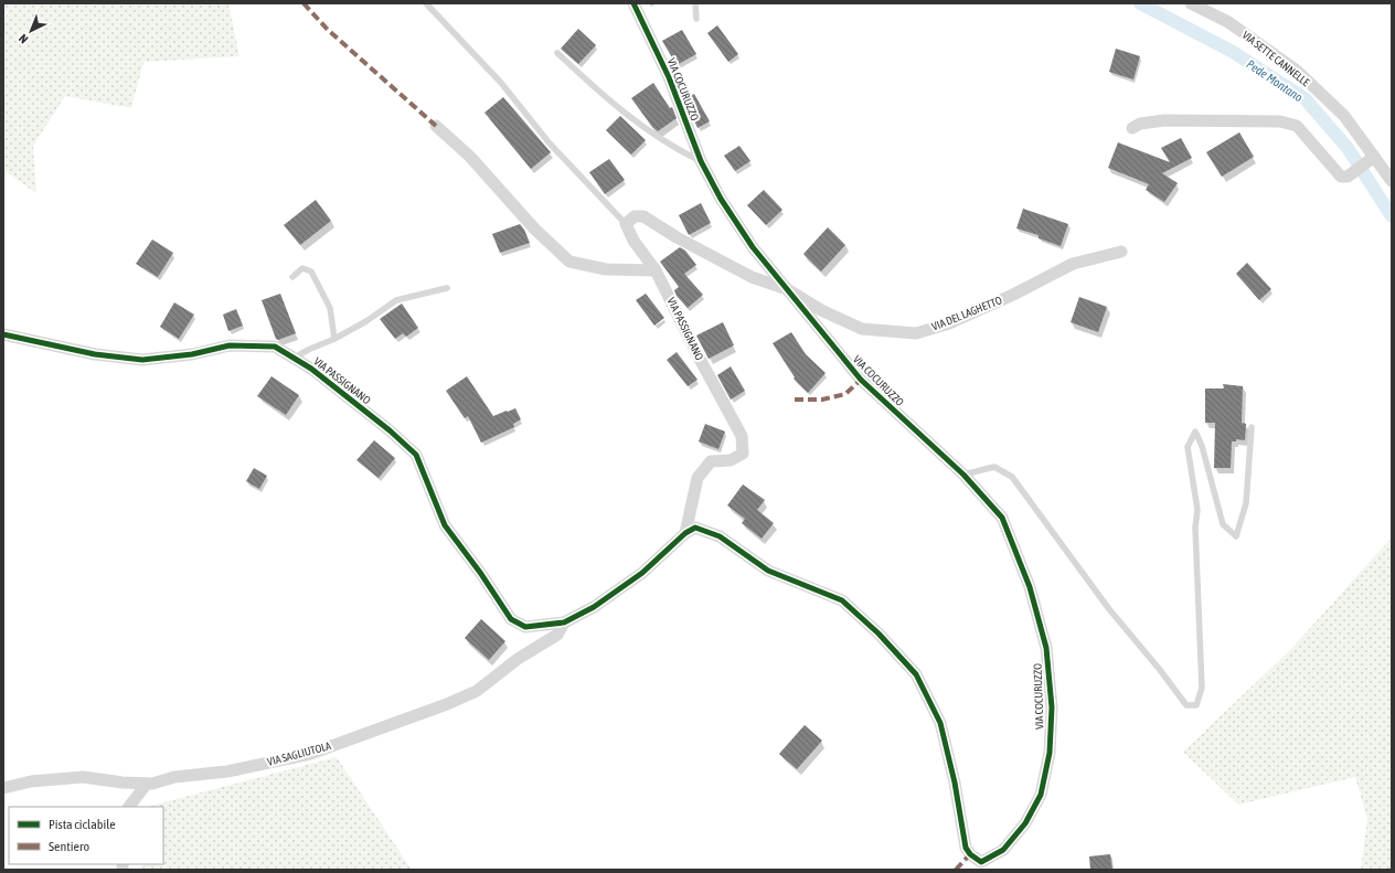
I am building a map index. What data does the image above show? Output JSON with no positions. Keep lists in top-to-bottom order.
{
  "streets": {
    "street": [
      "VIA SETTE CANNELLE",
      "VIA COCURUZZO",
      "VIA DEL LAGHETTO",
      "VIA PASSIGNANO",
      "VIA SAGLIUTOLA"
    ]
  },
  "crossings": [
    ["VIA COCURUZZO", "VIA DEL LAGHETTO"],
    ["VIA COCURUZZO", "VIA PASSIGNANO"],
    ["VIA PASSIGNANO", "VIA SAGLIUTOLA"]
  ],
  "water": ["Pede Montano"],
  "legend": ["Pista ciclabile", "Sentiero"],
  "north": "bottom left"
}
